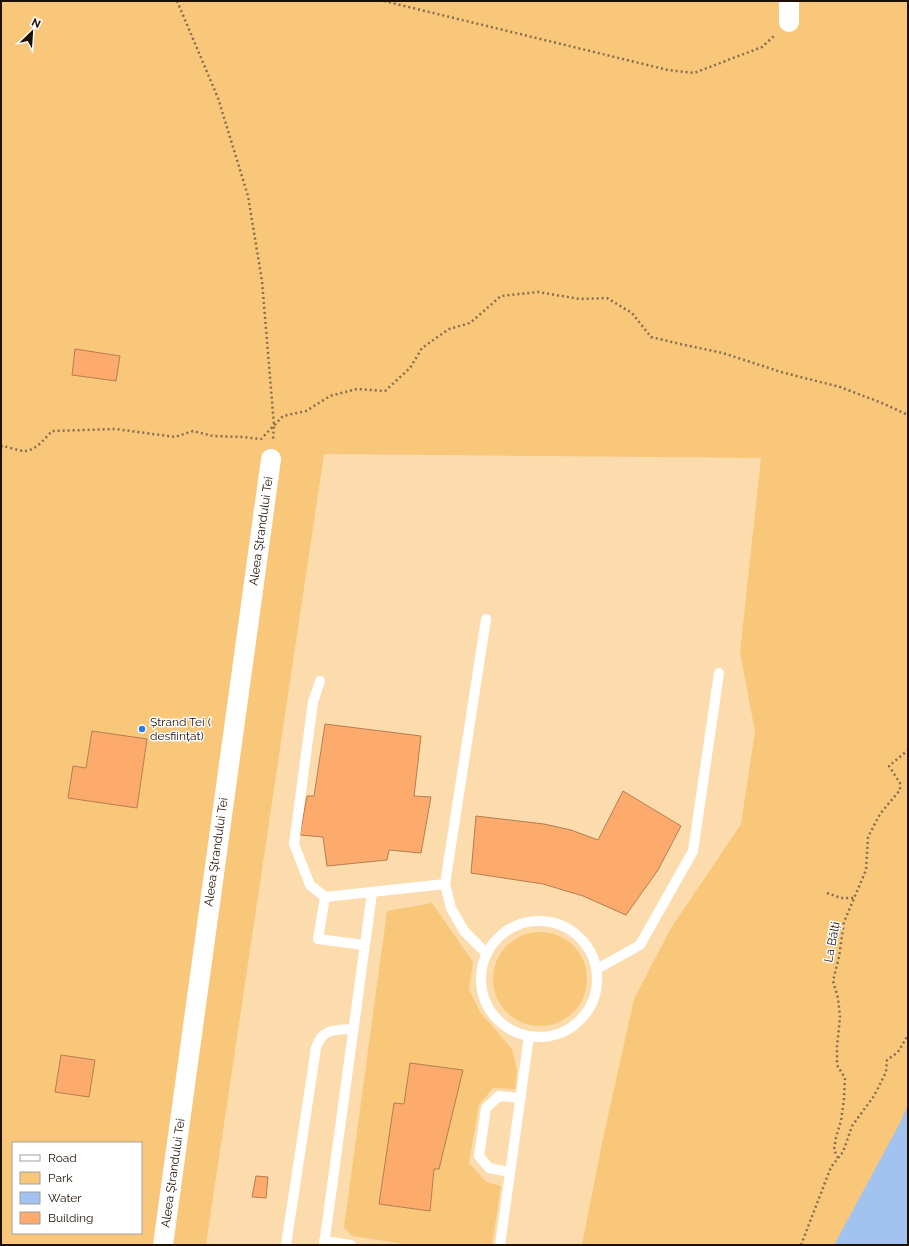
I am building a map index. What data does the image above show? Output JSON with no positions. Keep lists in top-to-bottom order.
{
  "streets": {
    "street": ["Aleea Ștrandului Tei"],
    "path": ["La Bălți"]
  },
  "places": ["Ștrand Tei ( desființat)"],
  "legend": [
    "Road",
    "Park",
    "Water",
    "Building"
  ],
  "north": "top right"
}
